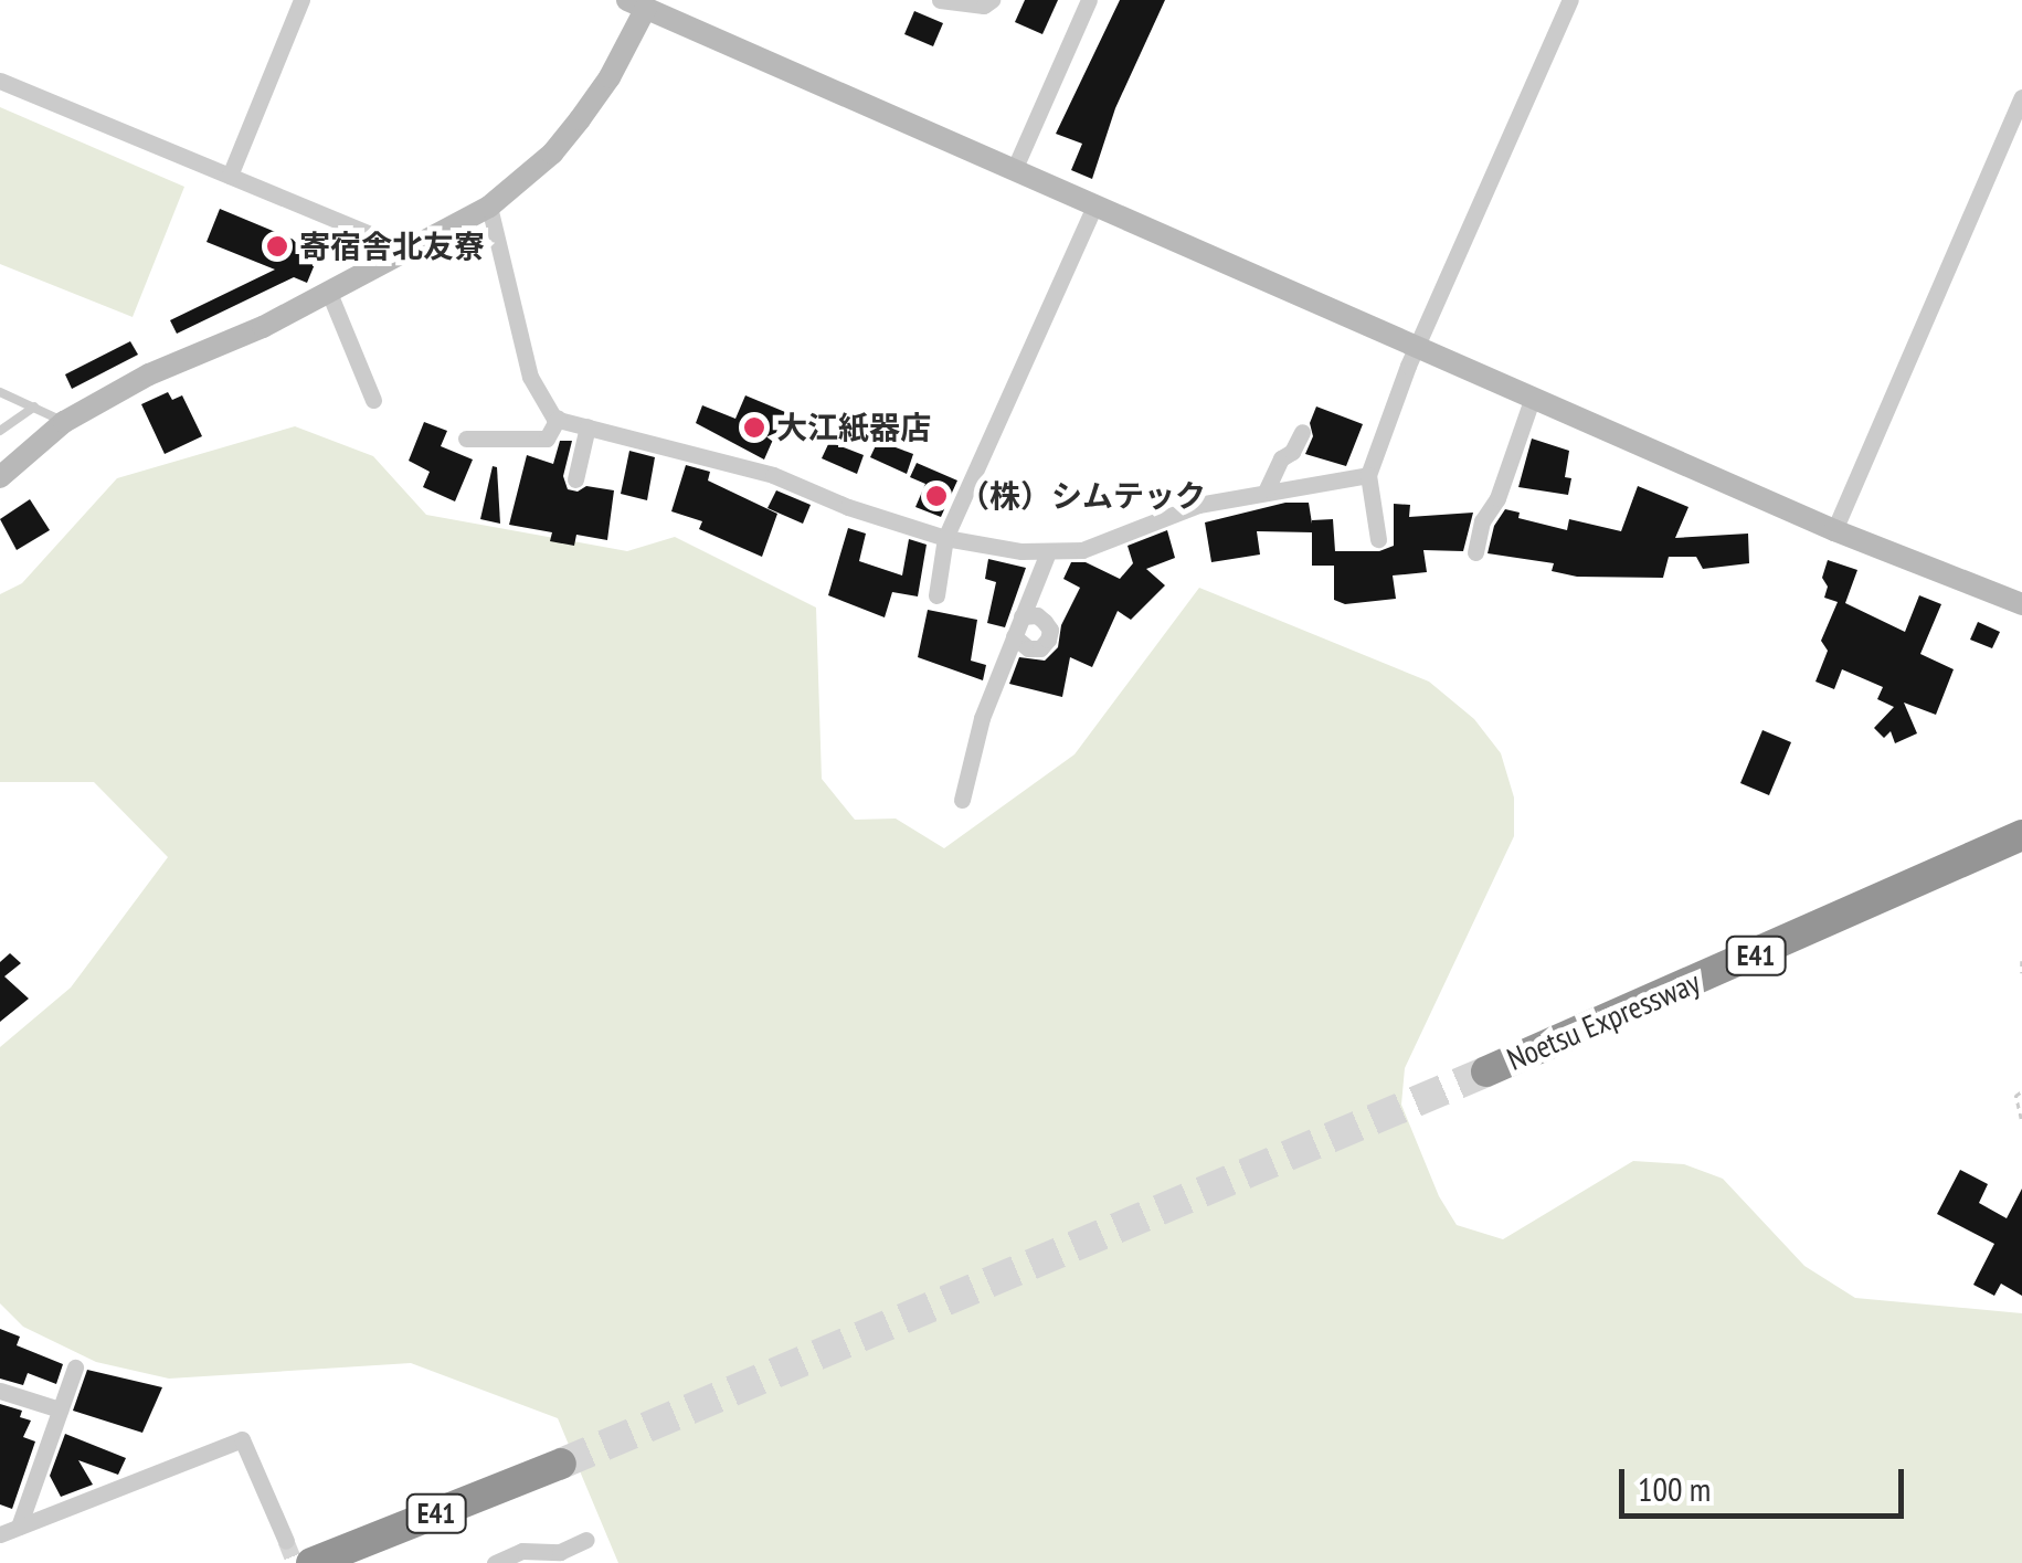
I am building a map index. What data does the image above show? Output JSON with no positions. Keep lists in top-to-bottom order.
{
  "streets": {
    "highway": ["E41", "Noetsu Expressway"]
  },
  "places": ["寄宿舎北友寮", "大江紙器店", "（株）シムテック"],
  "scale_bar": "100 m"
}
